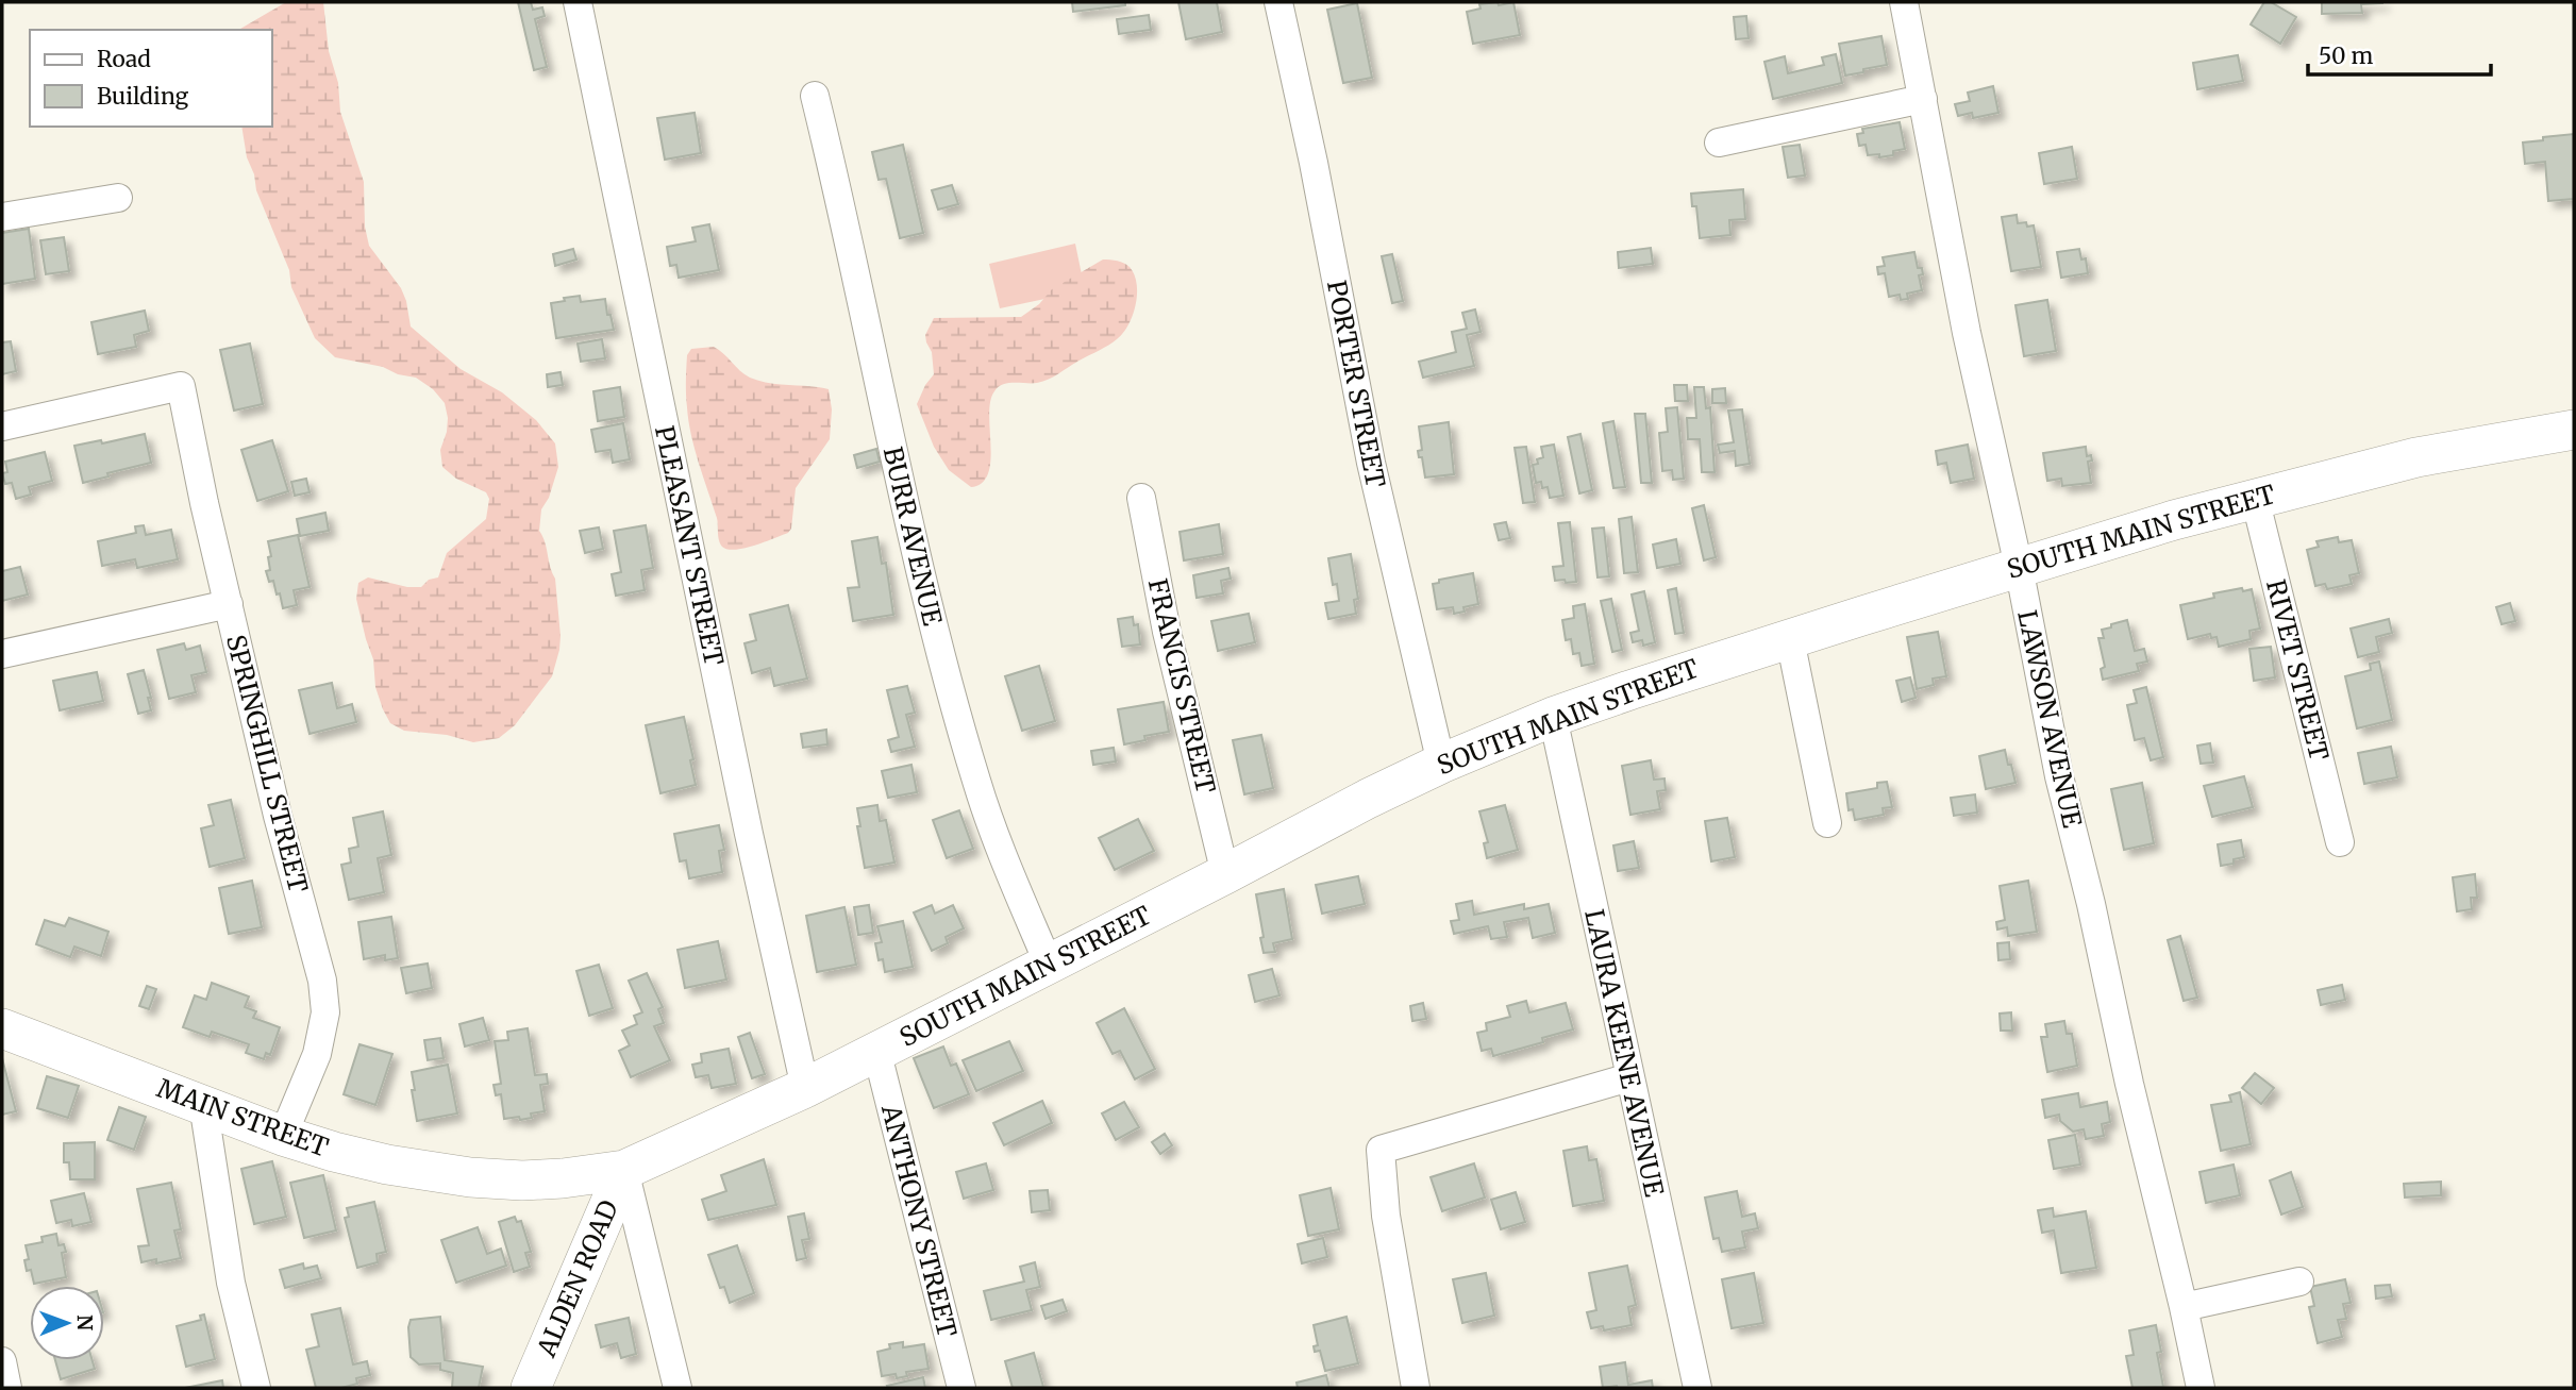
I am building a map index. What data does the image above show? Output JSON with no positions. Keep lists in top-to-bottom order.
{
  "streets": {
    "main road": ["SOUTH MAIN STREET", "MAIN STREET", "ALDEN ROAD"],
    "street": [
      "PORTER STREET",
      "BURR AVENUE",
      "PLEASANT STREET",
      "RIVET STREET",
      "FRANCIS STREET",
      "LAWSON AVENUE",
      "SPRINGHILL STREET",
      "LAURA KEENE AVENUE",
      "ANTHONY STREET"
    ]
  },
  "crossings": [
    ["PORTER STREET", "SOUTH MAIN STREET"],
    ["SOUTH MAIN STREET", "BURR AVENUE"],
    ["SOUTH MAIN STREET", "PLEASANT STREET"],
    ["SOUTH MAIN STREET", "RIVET STREET"],
    ["SOUTH MAIN STREET", "FRANCIS STREET"],
    ["SOUTH MAIN STREET", "LAWSON AVENUE"],
    ["SOUTH MAIN STREET", "LAURA KEENE AVENUE"],
    ["SOUTH MAIN STREET", "MAIN STREET"],
    ["SOUTH MAIN STREET", "ANTHONY STREET"],
    ["SOUTH MAIN STREET", "ALDEN ROAD"],
    ["SPRINGHILL STREET", "MAIN STREET"]
  ],
  "legend": ["Road", "Building"],
  "scale_bar": "50 m",
  "north": "right"
}
